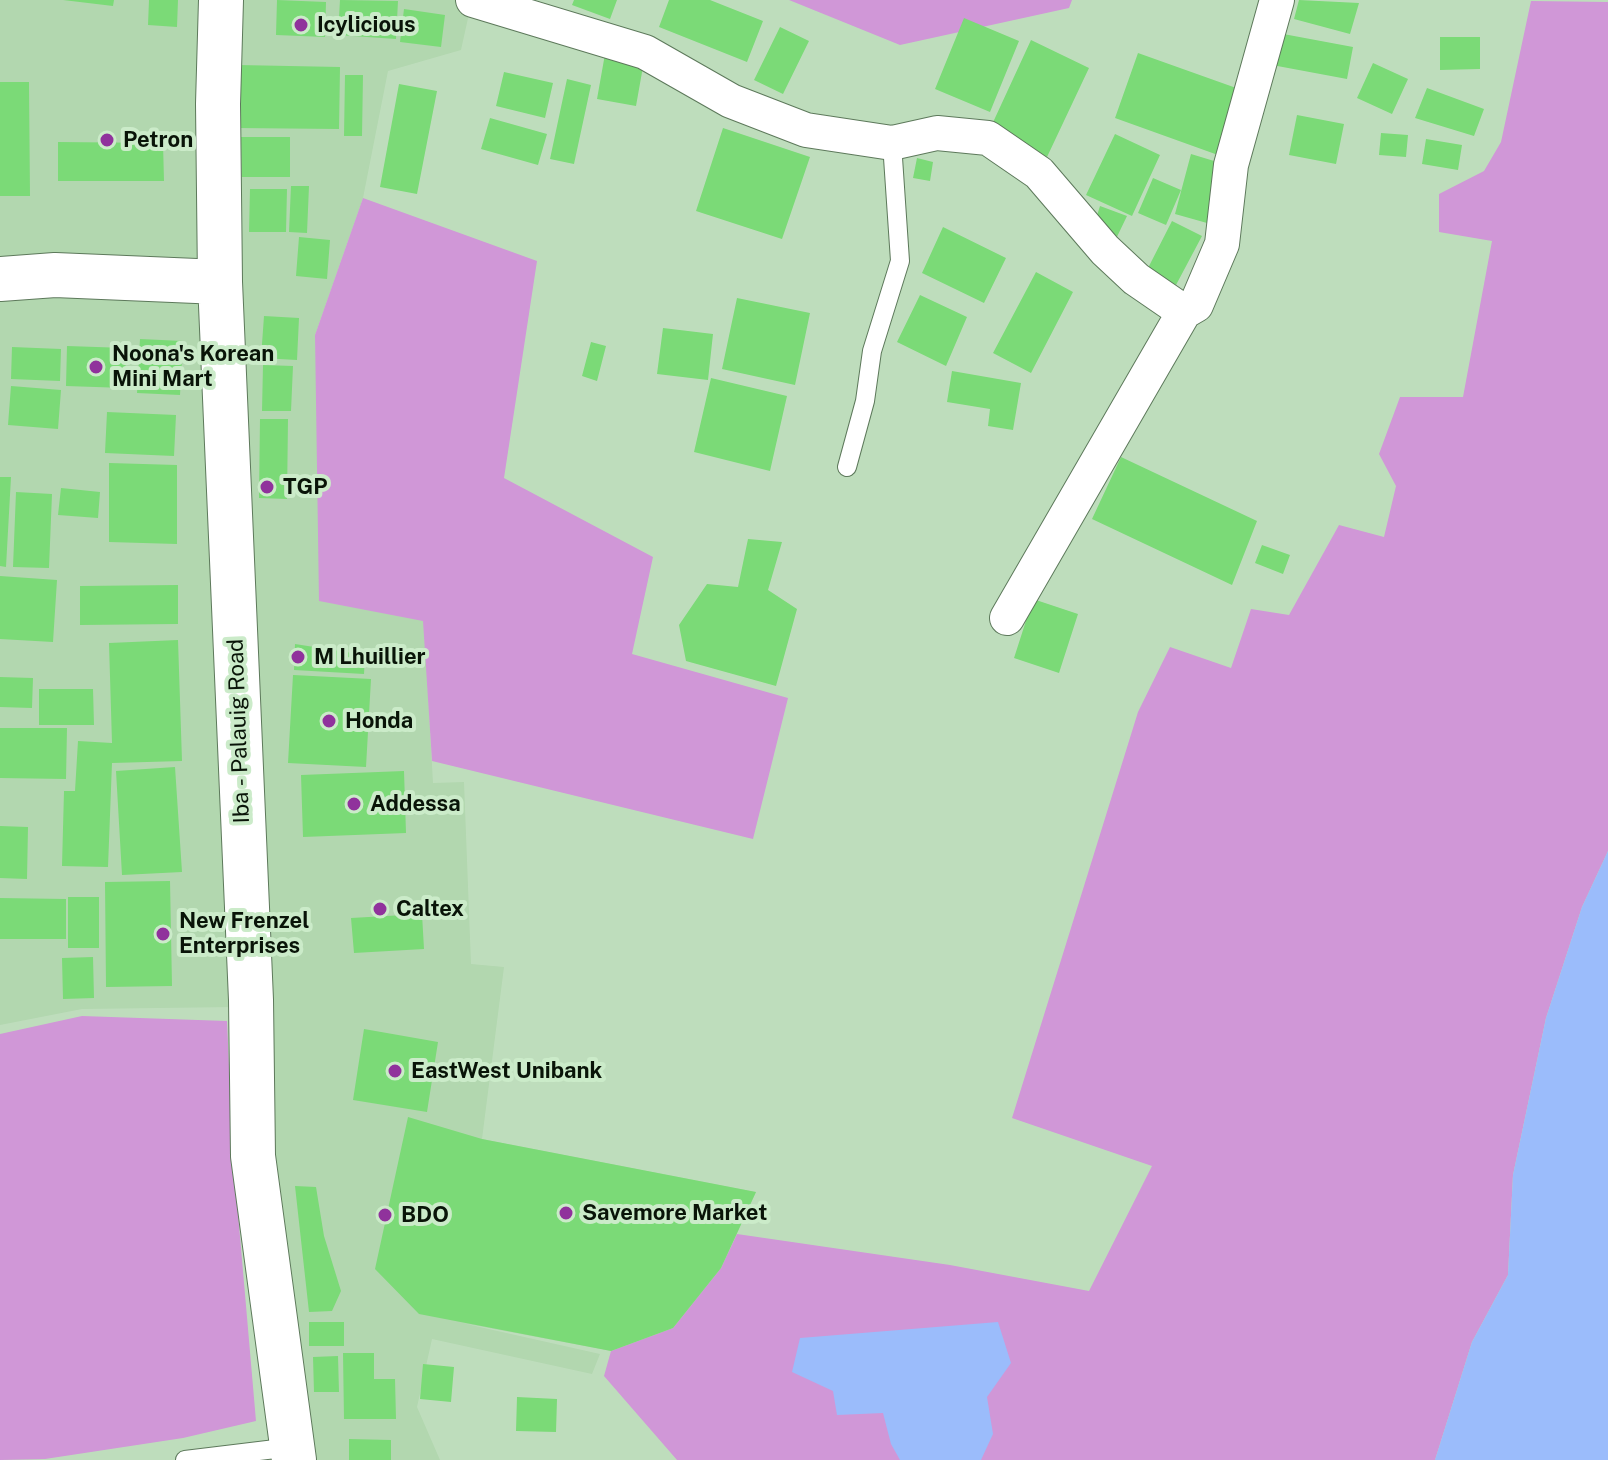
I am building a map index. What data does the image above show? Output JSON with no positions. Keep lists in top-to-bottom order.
{
  "streets": {
    "main road": ["Iba - Palauig Road"]
  },
  "places": [
    "Icylicious",
    "Petron",
    "Noona's Korean Mini Mart",
    "TGP",
    "M Lhuillier",
    "Honda",
    "Addessa",
    "Caltex",
    "New Frenzel Enterprises",
    "EastWest Unibank",
    "Savemore Market",
    "BDO"
  ]
}
